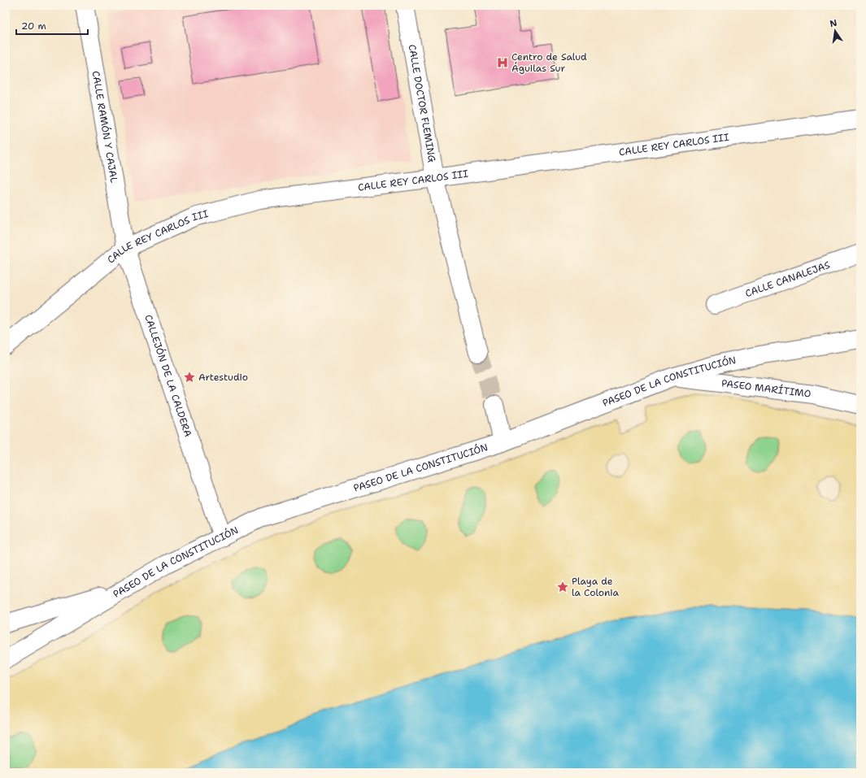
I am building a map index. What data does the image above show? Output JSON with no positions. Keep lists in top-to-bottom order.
{
  "streets": {
    "street": [
      "CALLE DOCTOR FLEMING",
      "CALLE RAMÓN Y CAJAL",
      "CALLE REY CARLOS III",
      "CALLE CANALEJAS",
      "CALLEJÓN DE LA CALDERA",
      "PASEO DE LA CONSTITUCIÓN",
      "PASEO MARÍTIMO"
    ]
  },
  "crossings": [
    ["CALLE DOCTOR FLEMING", "CALLE REY CARLOS III"],
    ["CALLE RAMÓN Y CAJAL", "CALLE REY CARLOS III"],
    ["CALLE RAMÓN Y CAJAL", "CALLEJÓN DE LA CALDERA"],
    ["CALLE REY CARLOS III", "CALLEJÓN DE LA CALDERA"],
    ["CALLEJÓN DE LA CALDERA", "PASEO DE LA CONSTITUCIÓN"],
    ["PASEO DE LA CONSTITUCIÓN", "PASEO MARÍTIMO"]
  ],
  "places": {
    "hospital": ["Centro de Salud Águilas Sur"],
    "place": ["Artestudio", "Playa de la Colonia"]
  },
  "scale_bar": "20 m",
  "north": "top"
}
